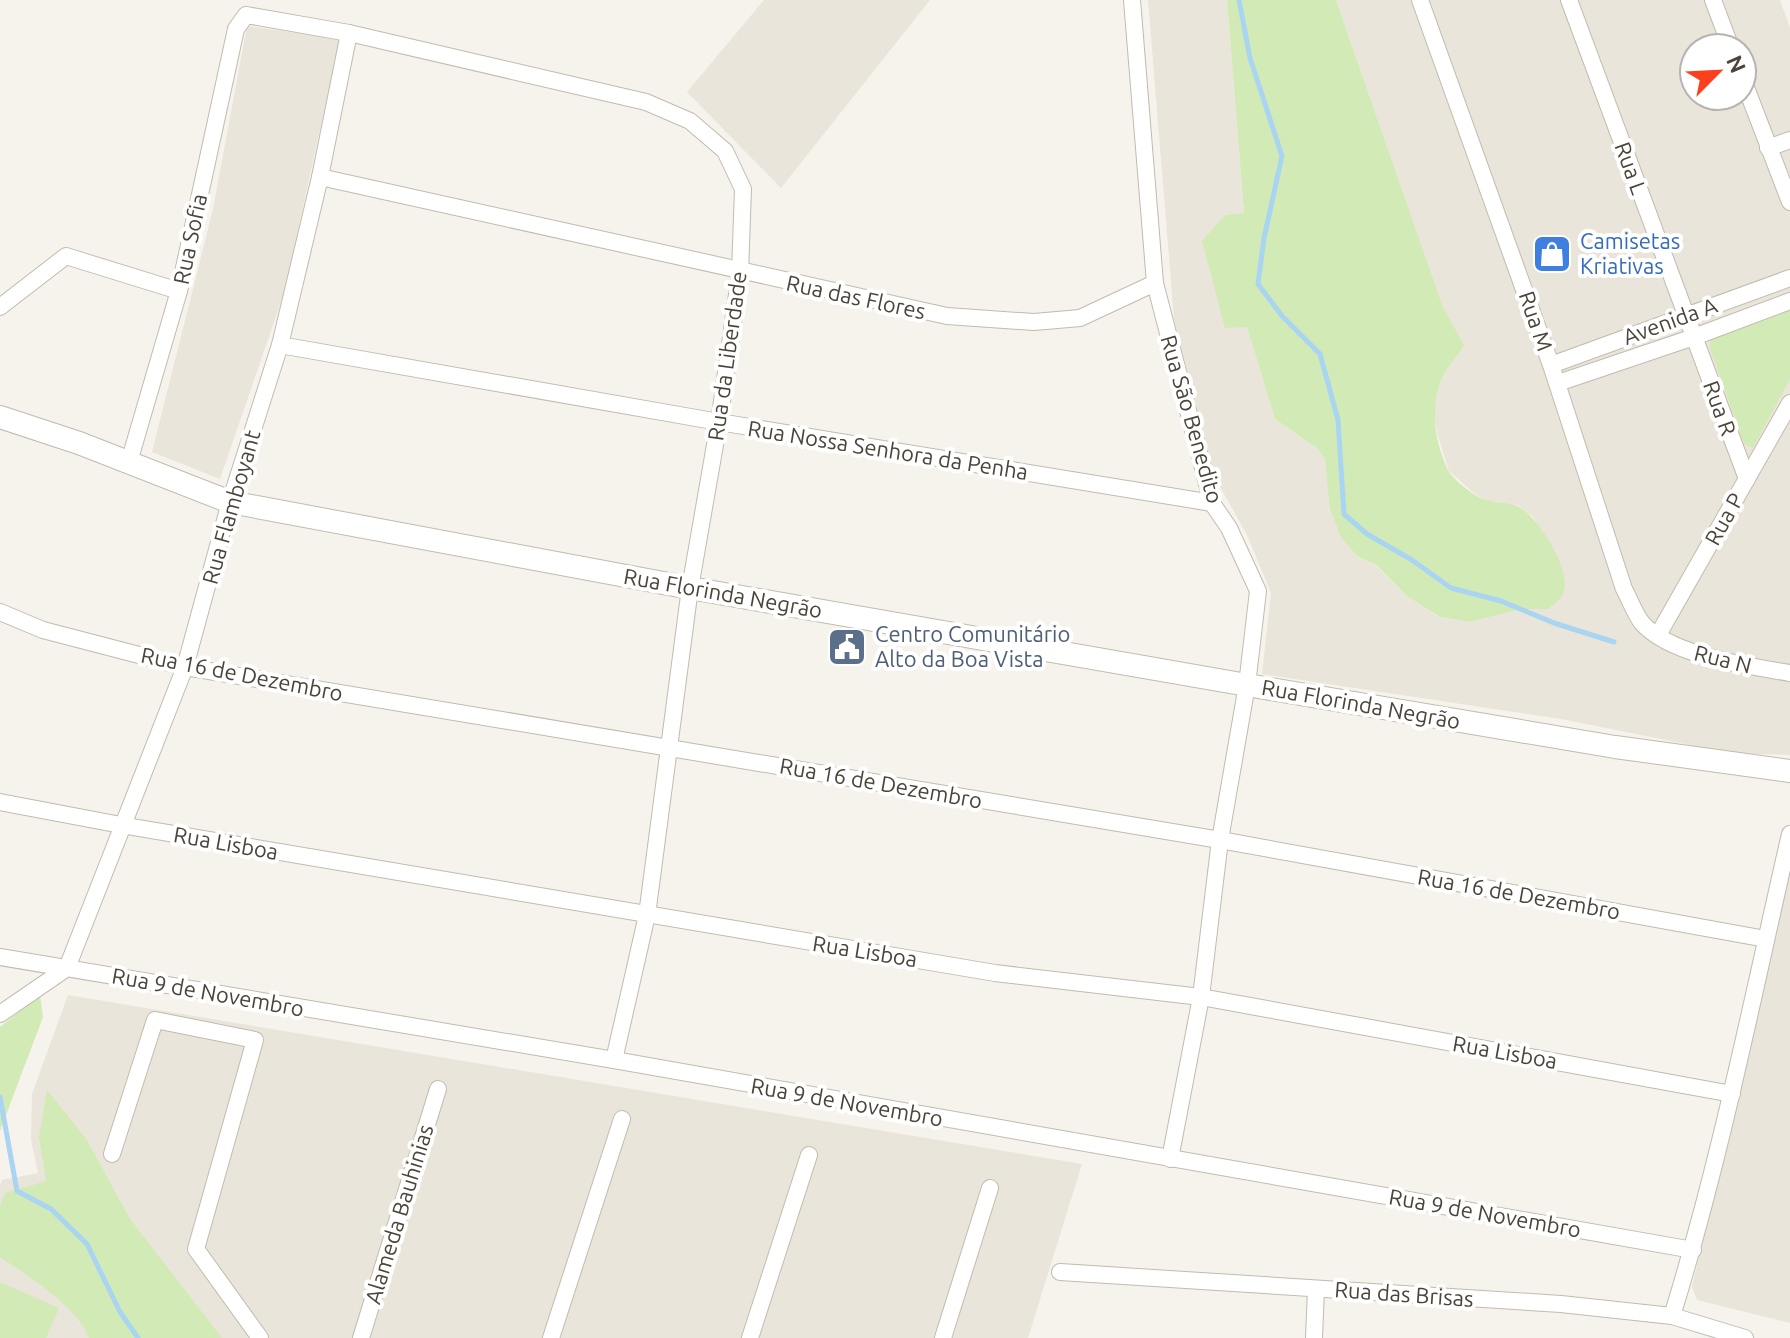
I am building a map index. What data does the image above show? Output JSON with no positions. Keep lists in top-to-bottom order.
{
  "streets": {
    "street": [
      "Rua L",
      "Rua Sofia",
      "Rua das Flores",
      "Rua M",
      "Avenida A",
      "Rua da Liberdade",
      "Rua R",
      "Rua São Benedito",
      "Rua Nossa Senhora da Penha",
      "Rua Flamboyant",
      "Rua P",
      "Rua Florinda Negrão",
      "Rua N",
      "Rua 16 de Dezembro",
      "Rua Lisboa",
      "Rua 9 de Novembro",
      "Alameda Bauhinias",
      "Rua das Brisas"
    ]
  },
  "crossings": [
    ["Rua L", "Avenida A"],
    ["Rua L", "Rua R"],
    ["Rua Sofia", "Rua da Liberdade"],
    ["Rua Sofia", "Rua Florinda Negrão"],
    ["Rua das Flores", "Rua da Liberdade"],
    ["Rua das Flores", "Rua São Benedito"],
    ["Rua das Flores", "Rua Flamboyant"],
    ["Rua M", "Avenida A"],
    ["Rua M", "Rua P"],
    ["Rua M", "Rua N"],
    ["Avenida A", "Rua R"],
    ["Rua da Liberdade", "Rua Nossa Senhora da Penha"],
    ["Rua da Liberdade", "Rua Flamboyant"],
    ["Rua da Liberdade", "Rua Florinda Negrão"],
    ["Rua da Liberdade", "Rua 16 de Dezembro"],
    ["Rua da Liberdade", "Rua Lisboa"],
    ["Rua da Liberdade", "Rua 9 de Novembro"],
    ["Rua R", "Rua P"],
    ["Rua São Benedito", "Rua Nossa Senhora da Penha"],
    ["Rua São Benedito", "Rua Florinda Negrão"],
    ["Rua São Benedito", "Rua 16 de Dezembro"],
    ["Rua São Benedito", "Rua Lisboa"],
    ["Rua São Benedito", "Rua 9 de Novembro"],
    ["Rua Nossa Senhora da Penha", "Rua Flamboyant"],
    ["Rua Flamboyant", "Rua Florinda Negrão"],
    ["Rua Flamboyant", "Rua 16 de Dezembro"],
    ["Rua Flamboyant", "Rua Lisboa"],
    ["Rua Flamboyant", "Rua 9 de Novembro"],
    ["Rua P", "Rua N"]
  ],
  "places": {
    "shop": ["Camisetas Kriativas"],
    "public building": ["Centro Comunitário Alto da Boa Vista"]
  },
  "north": "top right"
}
